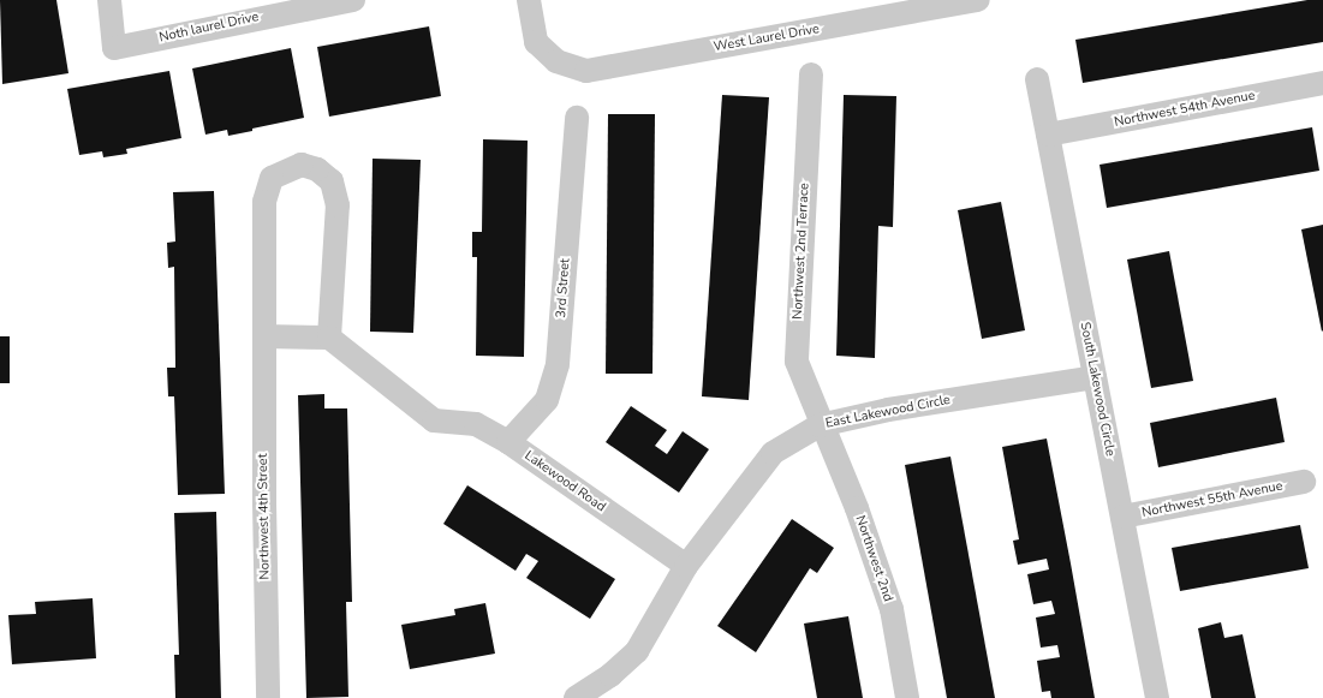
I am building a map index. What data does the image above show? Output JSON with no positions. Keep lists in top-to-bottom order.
{
  "streets": {
    "street": [
      "Noth laurel Drive",
      "West Laurel Drive",
      "Northwest 54th Avenue",
      "Northwest 2nd Terrace",
      "3rd Street",
      "South Lakewood Circle",
      "East Lakewood Circle",
      "Lakewood Road",
      "Northwest 55th Avenue",
      "Northwest 4th Street",
      "Northwest 2nd"
    ]
  },
  "crossings": [
    ["Northwest 54th Avenue", "South Lakewood Circle"],
    ["Northwest 2nd Terrace", "East Lakewood Circle"],
    ["Northwest 2nd Terrace", "Northwest 2nd"],
    ["3rd Street", "Lakewood Road"],
    ["South Lakewood Circle", "East Lakewood Circle"],
    ["South Lakewood Circle", "Northwest 55th Avenue"],
    ["East Lakewood Circle", "Lakewood Road"],
    ["East Lakewood Circle", "Northwest 2nd"],
    ["Lakewood Road", "Northwest 4th Street"]
  ]
}
